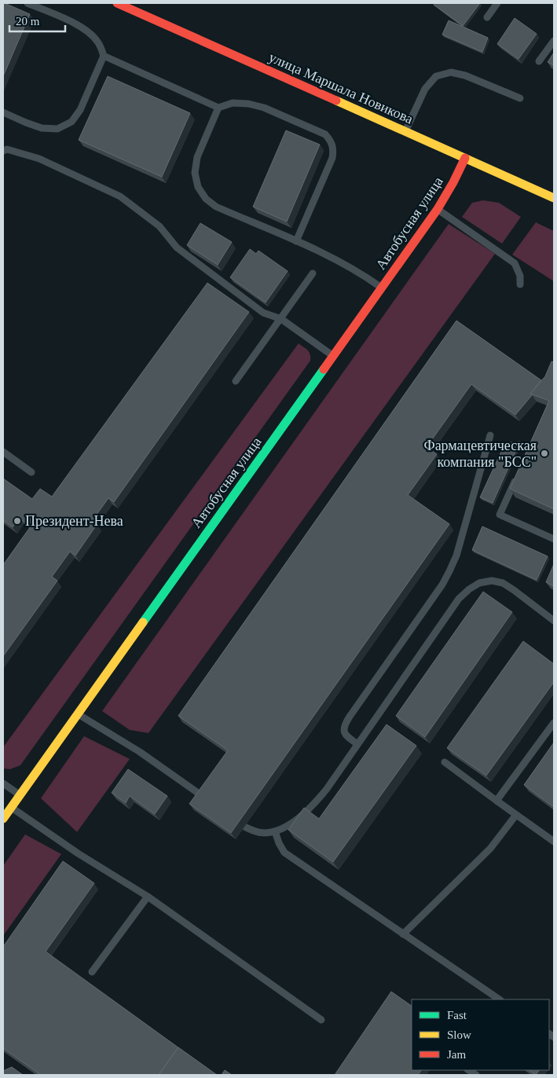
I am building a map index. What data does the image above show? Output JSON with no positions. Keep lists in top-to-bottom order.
{
  "streets": {
    "street": ["улица Маршала Новикова", "Автобусная улица"]
  },
  "crossings": [
    ["улица Маршала Новикова", "Автобусная улица"]
  ],
  "places": ["Фармацевтическая компания \"БСС\"", "Президент-Нева"],
  "legend": ["Fast", "Slow", "Jam"],
  "scale_bar": "20 m"
}
